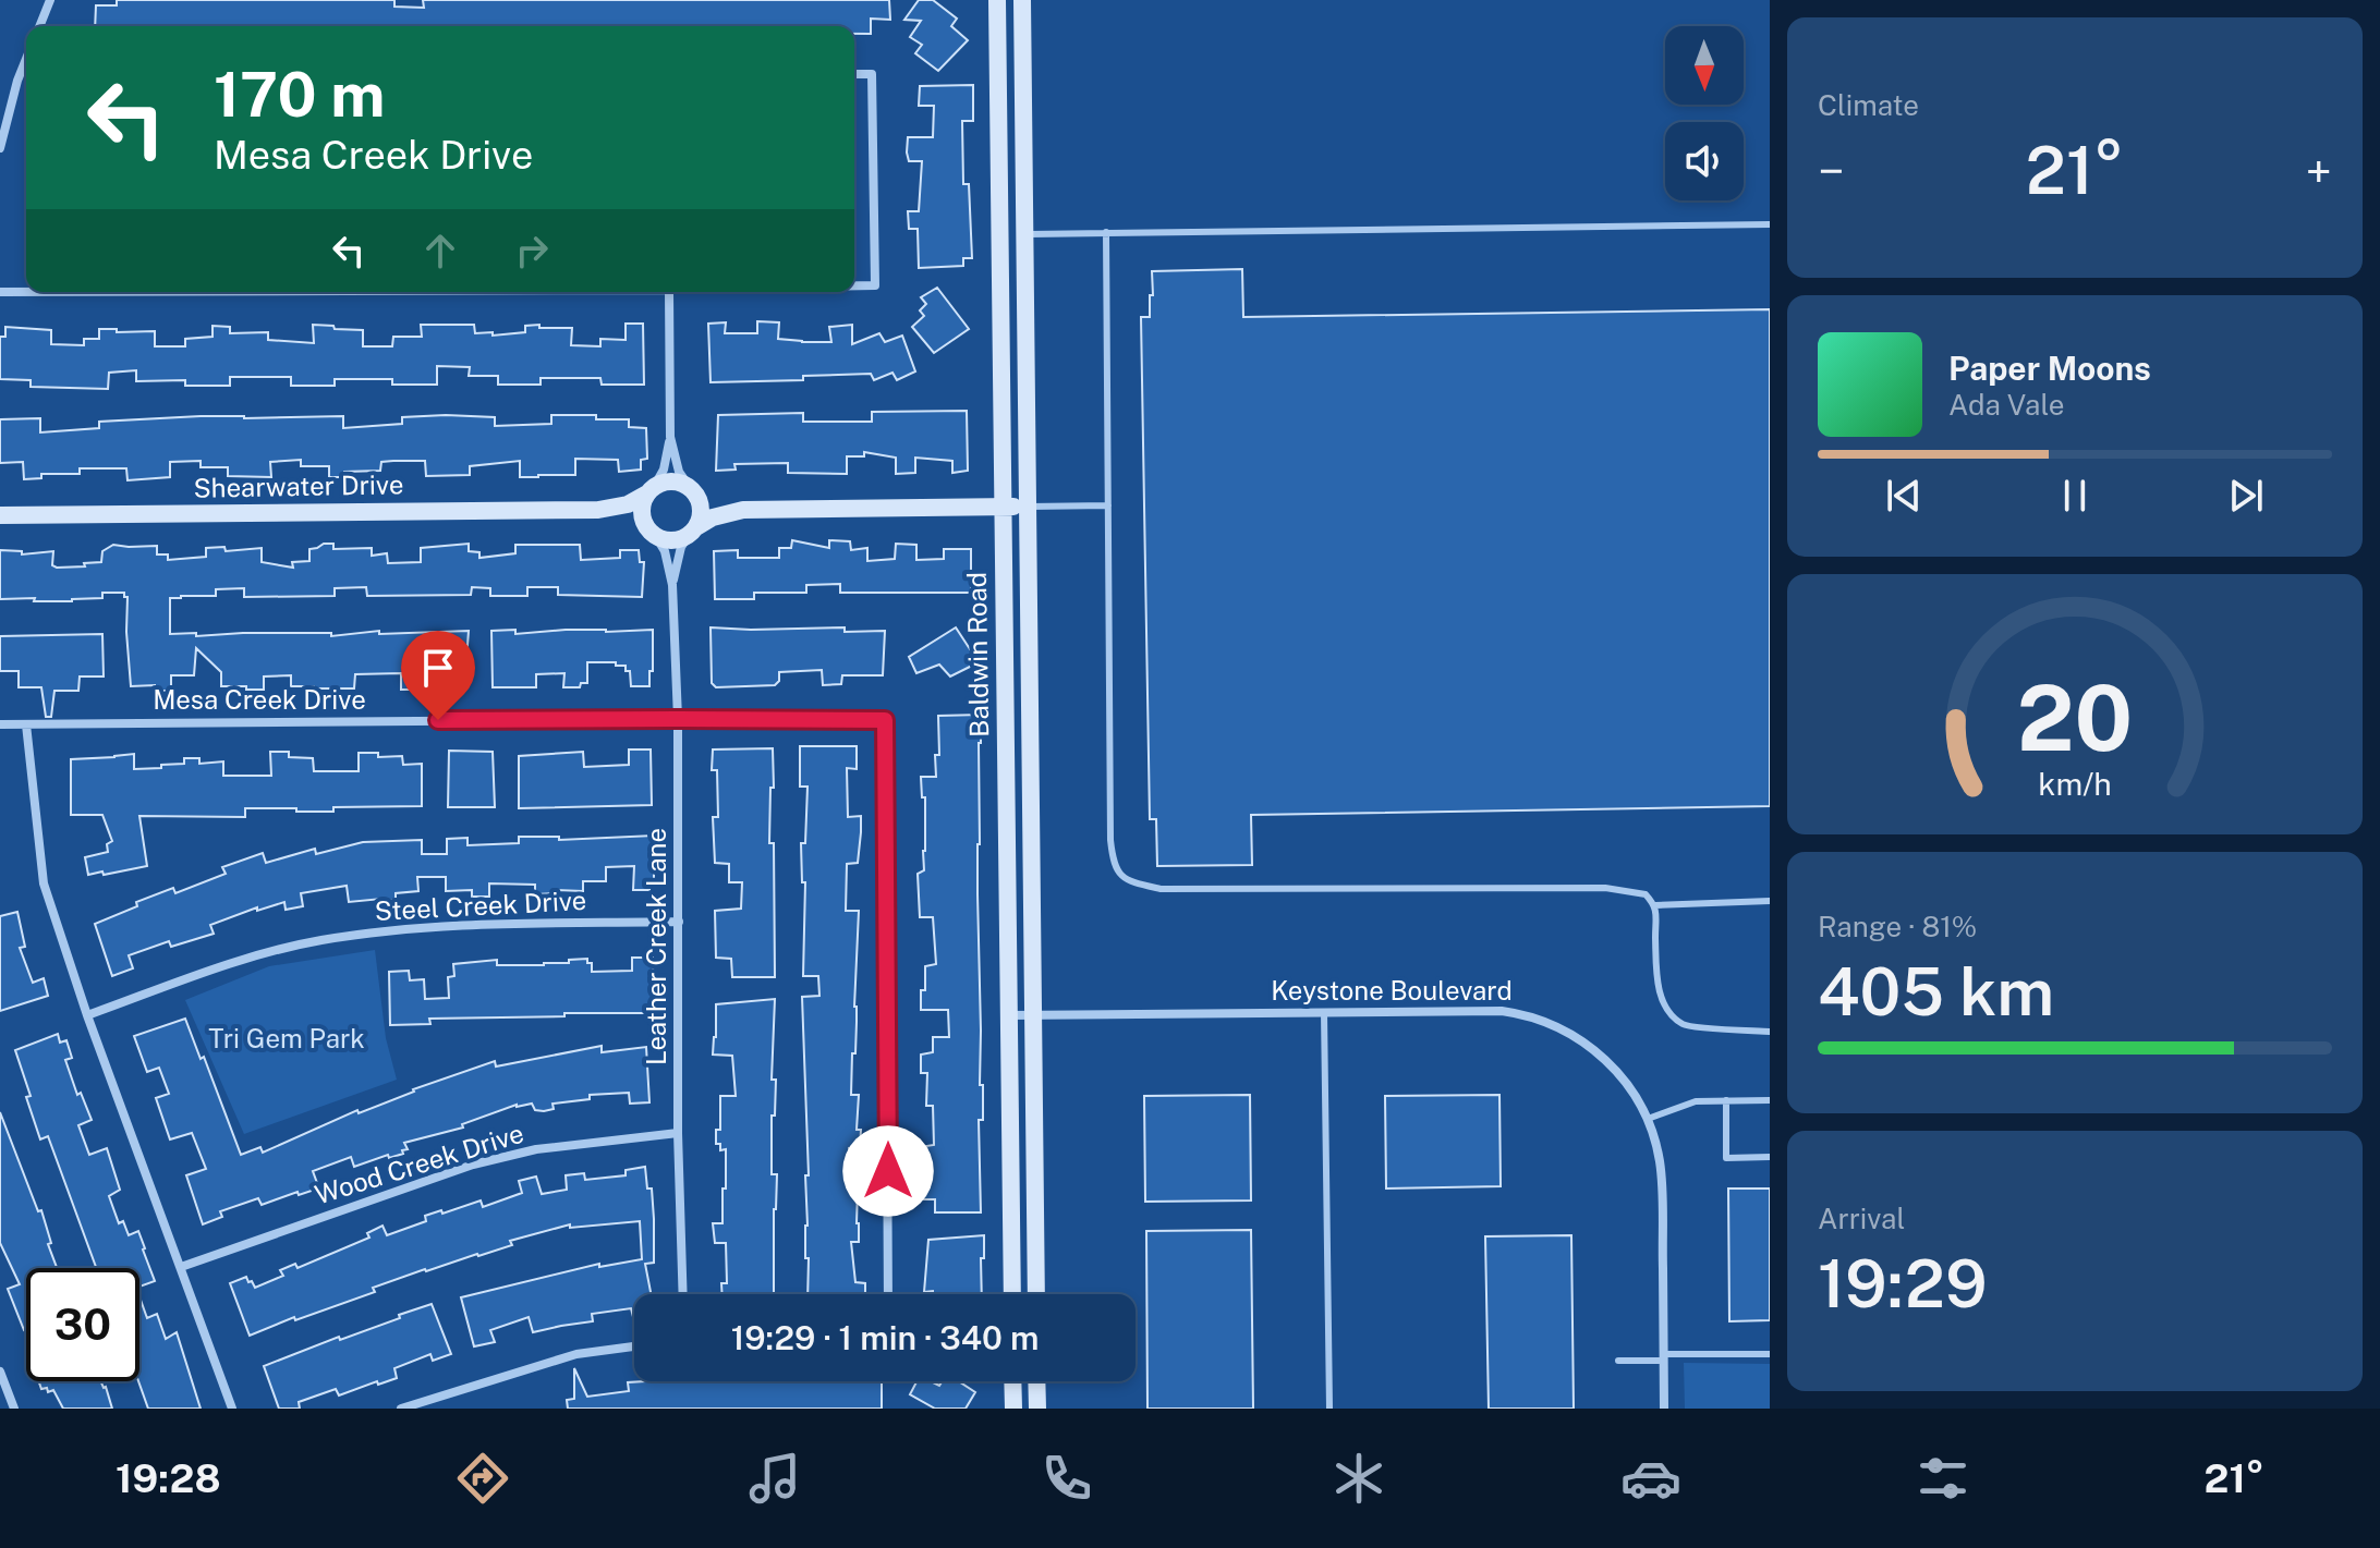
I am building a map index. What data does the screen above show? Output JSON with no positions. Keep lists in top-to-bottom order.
{
  "streets": {
    "main road": ["Shearwater Drive", "Baldwin Road"],
    "street": [
      "Mesa Creek Drive",
      "Steel Creek Drive",
      "Leather Creek Lane",
      "Keystone Boulevard",
      "Wood Creek Drive"
    ]
  },
  "crossings": [
    ["Shearwater Drive", "Leather Creek Lane"],
    ["Baldwin Road", "Keystone Boulevard"],
    ["Mesa Creek Drive", "Leather Creek Lane"],
    ["Steel Creek Drive", "Leather Creek Lane"],
    ["Leather Creek Lane", "Wood Creek Drive"]
  ],
  "parks": ["Tri Gem Park"],
  "north": "bottom",
  "page": {
    "tile": [
      "Climate",
      ["Range · 81%", "405 km"],
      ["Arrival", "19:29"]
    ],
    "turn": ["170 m", "Mesa Creek Drive"],
    "heat": ["−", "21°", "+"],
    "song": ["Paper Moons", "Ada Vale"],
    "limit": "30",
    "trip": "19:29 · 1 min · 340 m",
    "tabs": ["19:28", "21°"],
    "gauge": ["20", "km/h"]
  }
}
